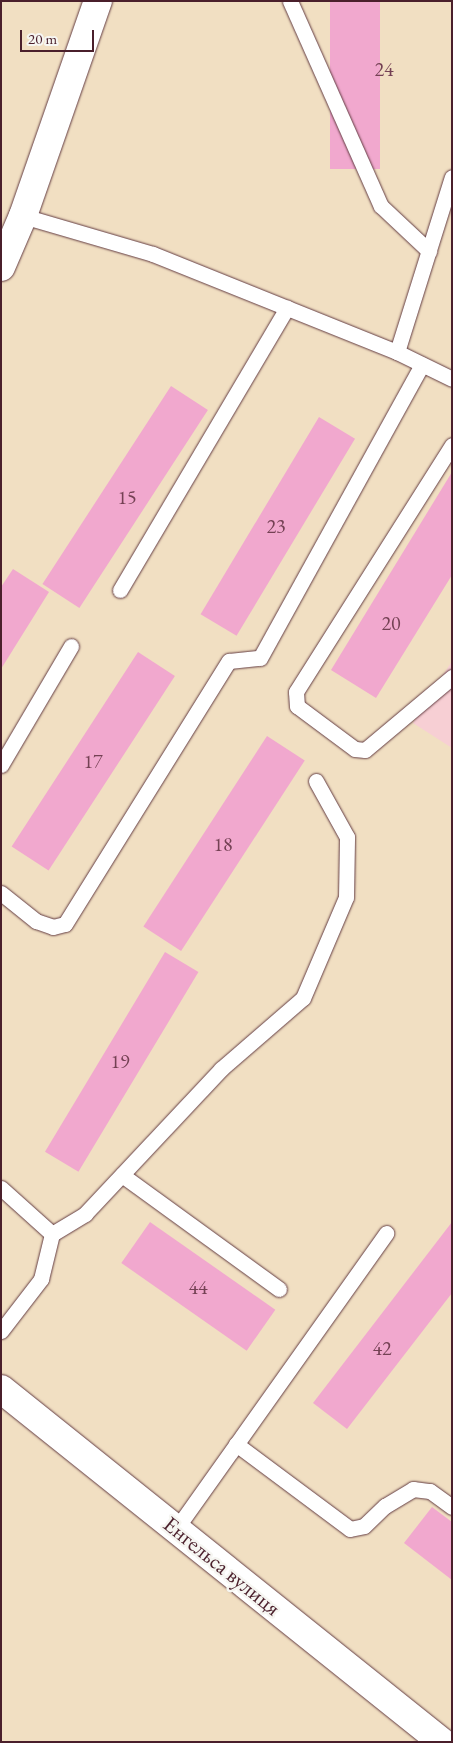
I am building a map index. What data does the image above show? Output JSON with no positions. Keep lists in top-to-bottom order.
{
  "streets": {
    "street": ["Енгельса вулиця"]
  },
  "house_numbers": [
    "24",
    "15",
    "23",
    "20",
    "17",
    "18",
    "19",
    "44",
    "42"
  ],
  "scale_bar": "20 m"
}
